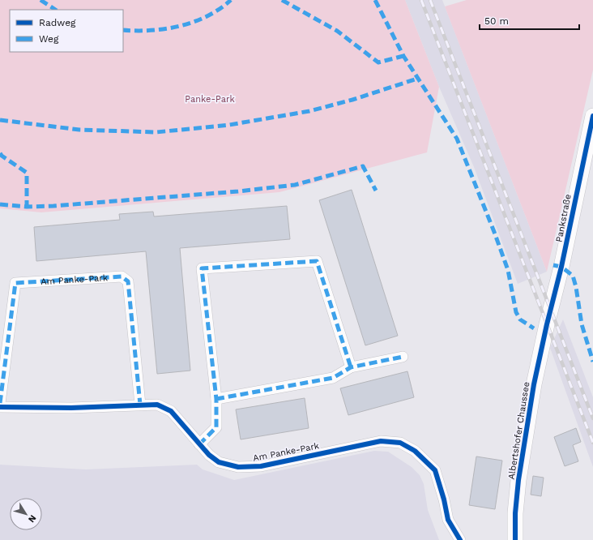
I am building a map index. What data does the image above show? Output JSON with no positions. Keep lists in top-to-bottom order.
{
  "streets": {
    "street": ["Pankstraße", "Am Panke-Park", "Albertshofer Chaussee"]
  },
  "crossings": [
    ["Pankstraße", "Albertshofer Chaussee"]
  ],
  "parks": ["Panke-Park"],
  "legend": ["Radweg", "Weg"],
  "scale_bar": "50 m",
  "north": "bottom right"
}
